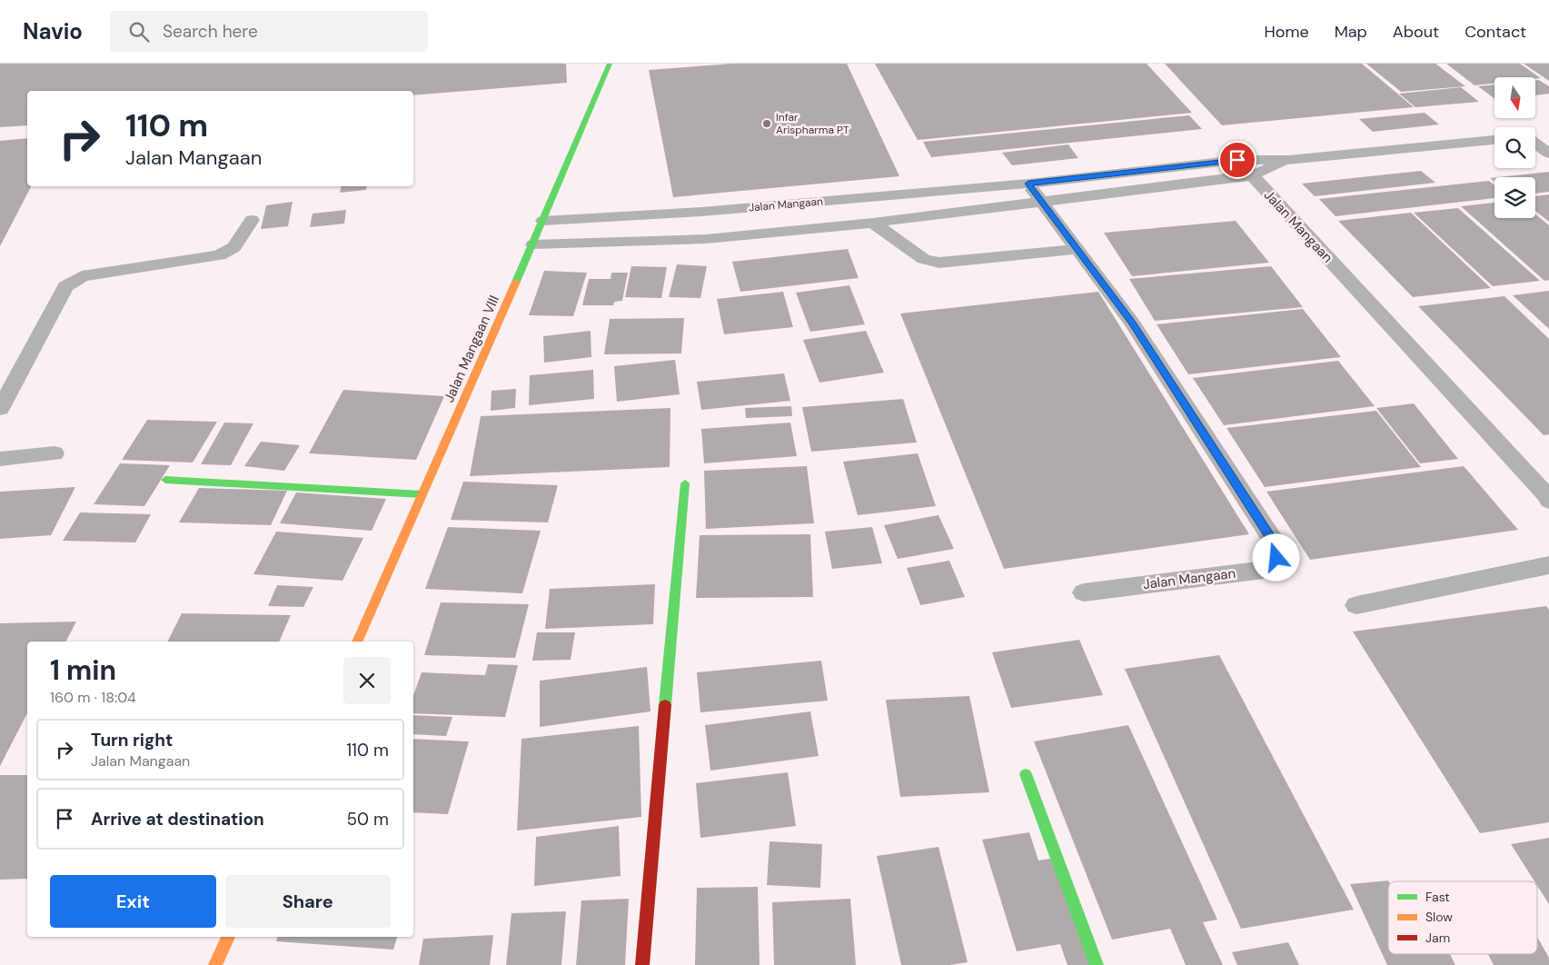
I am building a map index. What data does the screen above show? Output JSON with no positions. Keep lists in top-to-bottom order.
{
  "streets": {
    "street": ["Jalan Mangaan VIII"],
    "lane": ["Jalan Mangaan"]
  },
  "crossings": [
    ["Jalan Mangaan", "Jalan Mangaan VIII"]
  ],
  "places": ["Infar Arispharma PT"],
  "legend": ["Fast", "Slow", "Jam"],
  "north": "bottom",
  "page": {
    "header": "Navio",
    "search": "Search here",
    "nav": [
      "Home",
      "Map",
      "About",
      "Contact"
    ],
    "turn": ["110 m", "Jalan Mangaan"],
    "heading": ["1 min", "160 m · 18:04"],
    "list": [
      {
        "name": "Turn right",
        "note": "Jalan Mangaan",
        "value": "110 m"
      },
      {
        "name": "Arrive at destination",
        "value": "50 m"
      }
    ],
    "buttons": ["Exit", "Share"]
  }
}
